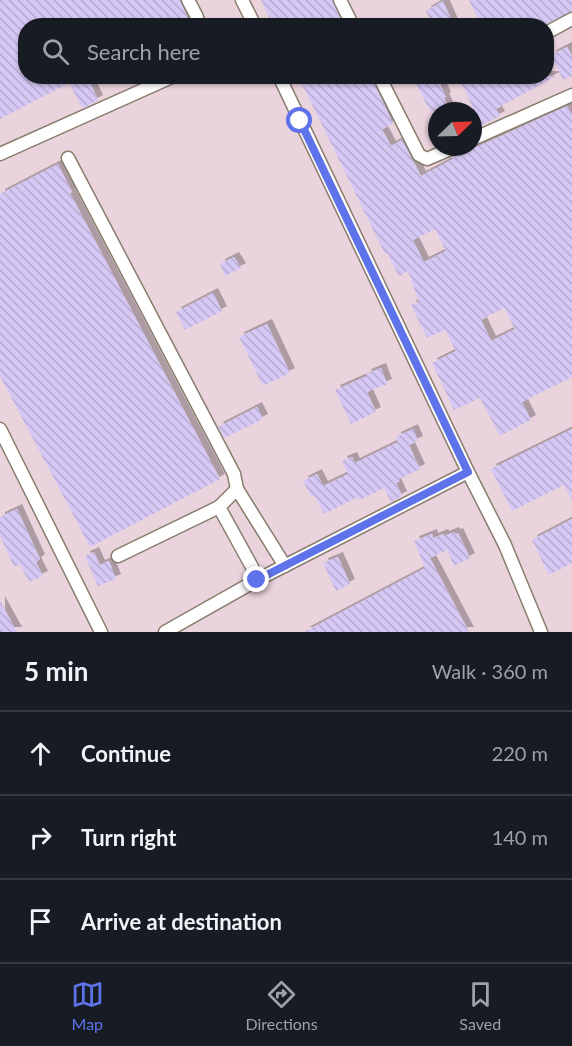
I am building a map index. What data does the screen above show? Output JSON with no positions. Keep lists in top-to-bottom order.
{
  "north": "top right",
  "page": {
    "search": "Search here",
    "heading": ["5 min", "Walk · 360 m"],
    "list": [
      ["Continue", "220 m"],
      ["Turn right", "140 m"],
      "Arrive at destination"
    ],
    "nav": ["Map", "Directions", "Saved"]
  }
}
